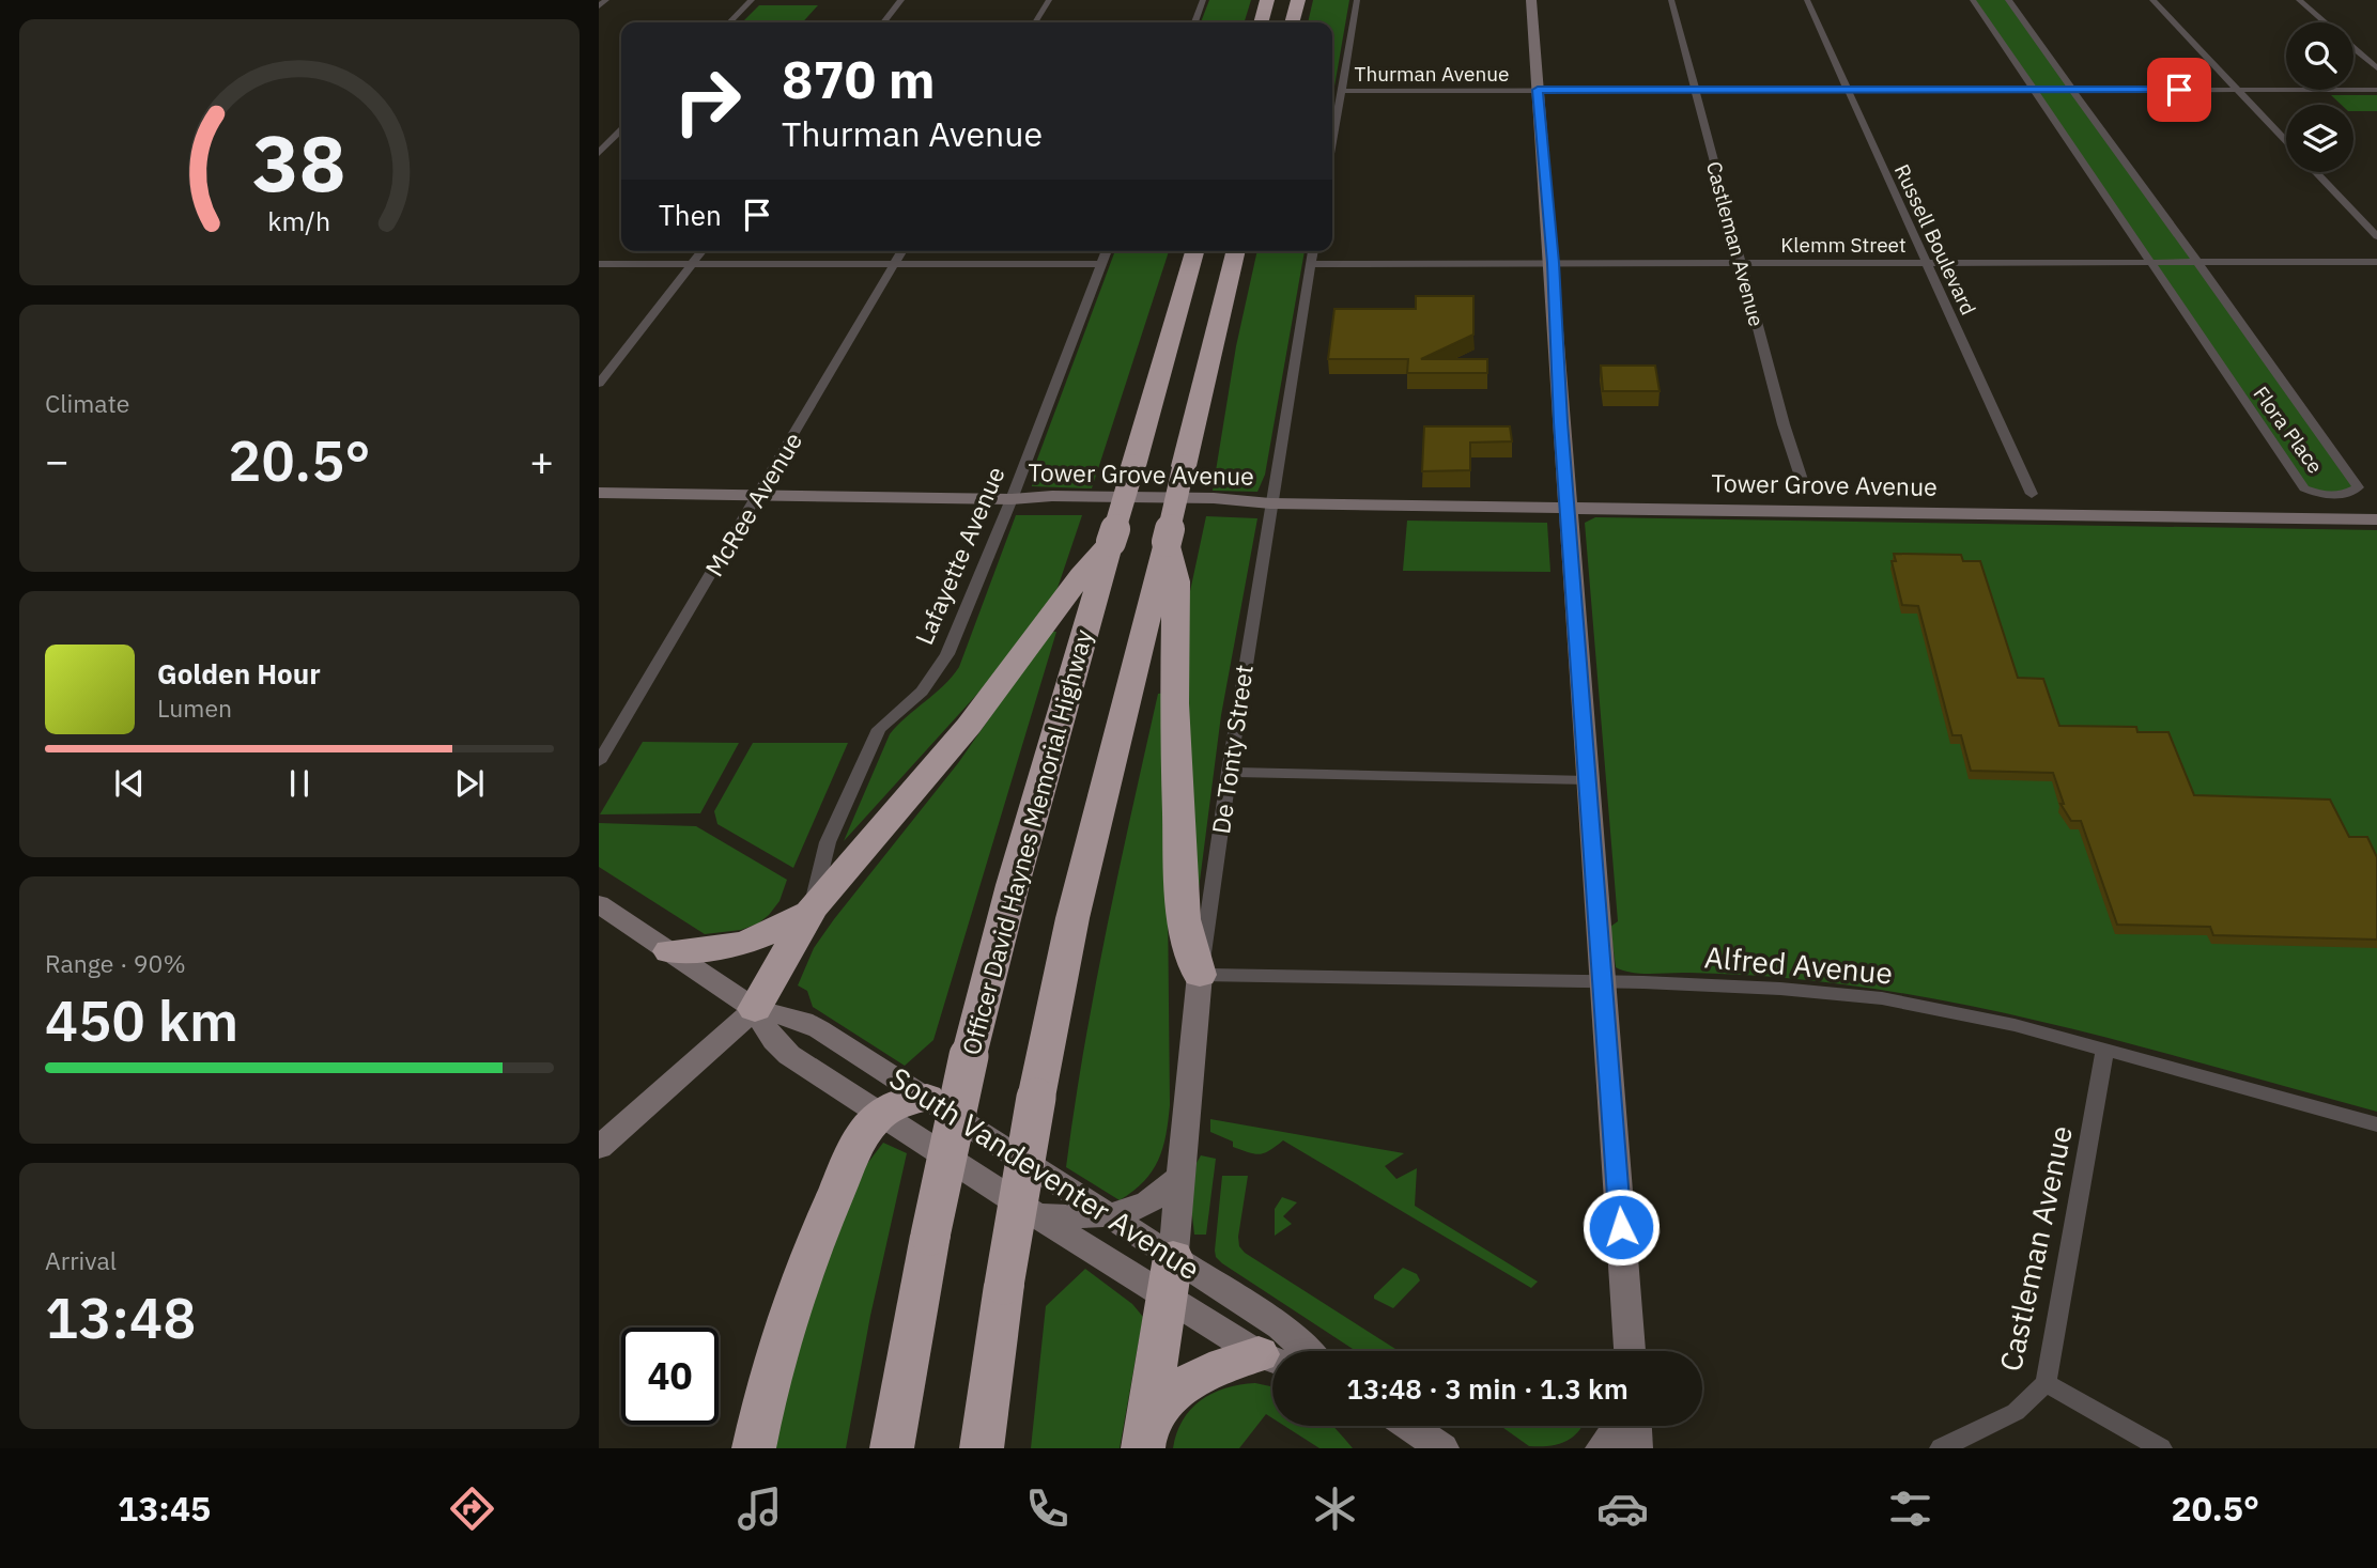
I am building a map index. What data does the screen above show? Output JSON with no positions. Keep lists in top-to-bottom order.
{
  "streets": {
    "highway": ["Officer David Haynes Memorial Highway"],
    "street": [
      "Thurman Avenue",
      "Russell Boulevard",
      "Castleman Avenue",
      "Klemm Street",
      "Flora Place",
      "Tower Grove Avenue",
      "McRee Avenue",
      "Lafayette Avenue",
      "De Tonty Street",
      "Alfred Avenue",
      "South Vandeventer Avenue"
    ]
  },
  "crossings": [
    ["Thurman Avenue", "Russell Boulevard"],
    ["Thurman Avenue", "Castleman Avenue"],
    ["Thurman Avenue", "Flora Place"],
    ["Russell Boulevard", "Klemm Street"],
    ["Castleman Avenue", "Klemm Street"],
    ["Castleman Avenue", "Alfred Avenue"],
    ["Klemm Street", "Flora Place"],
    ["Klemm Street", "De Tonty Street"],
    ["Tower Grove Avenue", "McRee Avenue"],
    ["Tower Grove Avenue", "Lafayette Avenue"],
    ["Tower Grove Avenue", "De Tonty Street"],
    ["De Tonty Street", "Alfred Avenue"],
    ["De Tonty Street", "South Vandeventer Avenue"]
  ],
  "page": {
    "turn": ["870 m", "Thurman Avenue"],
    "then": "Then",
    "tile": [
      "Climate",
      ["Range · 90%", "450 km"],
      ["Arrival", "13:48"]
    ],
    "heat": ["−", "20.5°", "+"],
    "song": ["Golden Hour", "Lumen"],
    "limit": "40",
    "trip": "13:48 · 3 min · 1.3 km",
    "tabs": ["13:45", "20.5°"],
    "gauge": ["38", "km/h"]
  }
}
